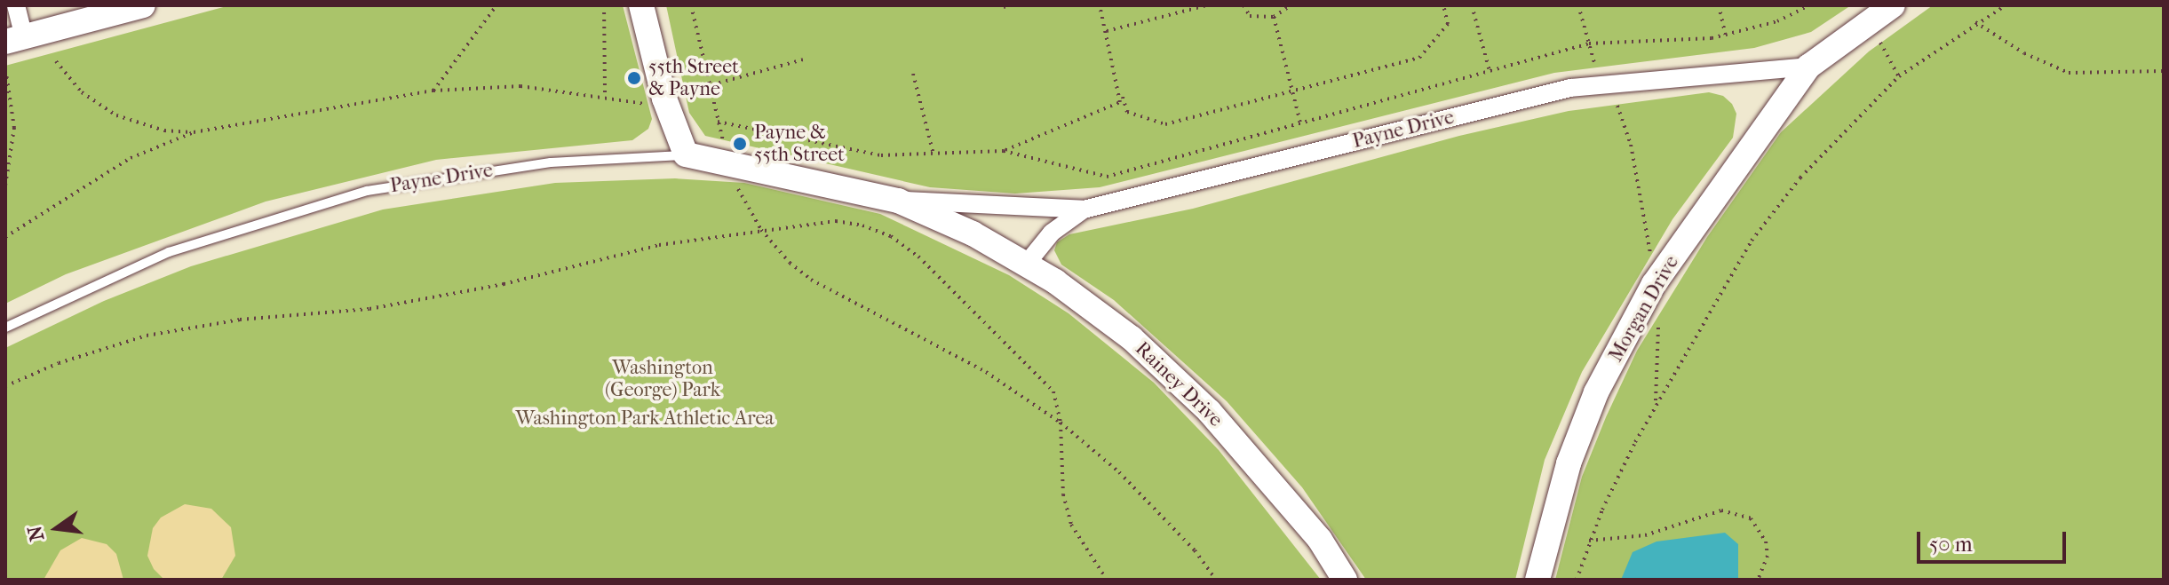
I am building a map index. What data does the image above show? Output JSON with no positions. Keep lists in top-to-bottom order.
{
  "streets": {
    "street": ["Payne Drive", "Morgan Drive", "Rainey Drive"]
  },
  "crossings": [
    ["Payne Drive", "Morgan Drive"],
    ["Payne Drive", "Rainey Drive"]
  ],
  "parks": ["Washington (George) Park", "Washington Park Athletic Area"],
  "places": ["55th Street & Payne", "Payne & 55th Street"],
  "scale_bar": "50 m",
  "north": "left"
}
